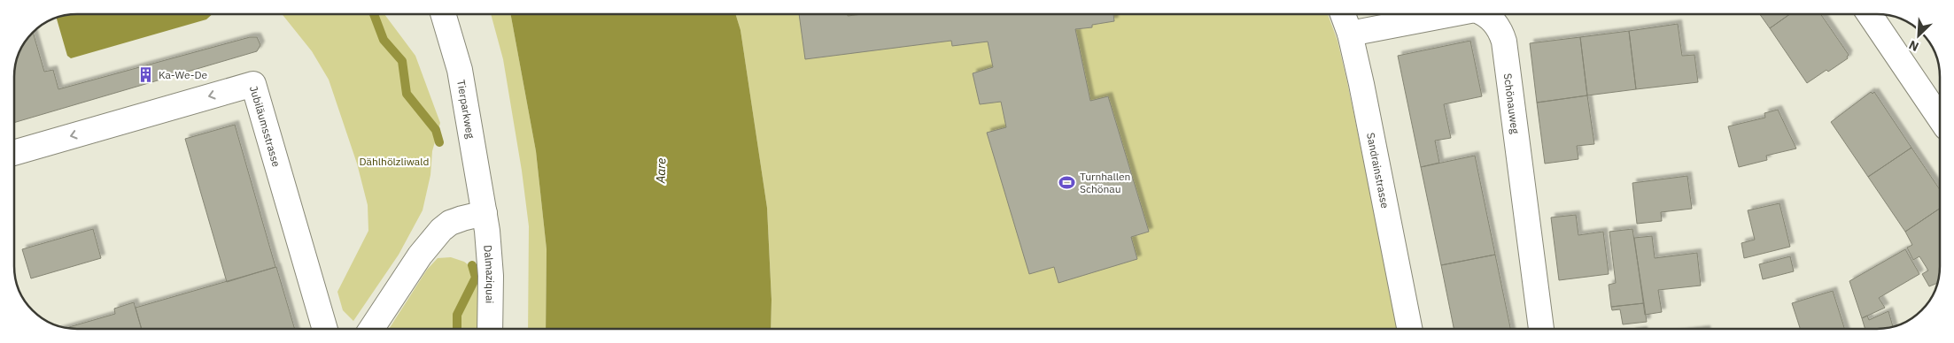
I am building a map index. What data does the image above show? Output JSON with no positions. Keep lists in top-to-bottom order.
{
  "streets": {
    "street": [
      "Schönauweg",
      "Tierparkweg",
      "Jubiläumsstrasse",
      "Sandrainstrasse",
      "Dalmaziquai"
    ]
  },
  "crossings": [
    ["Schönauweg", "Sandrainstrasse"],
    ["Tierparkweg", "Dalmaziquai"]
  ],
  "water": ["Aare"],
  "parks": ["Dählhölzliwald"],
  "places": {
    "building": ["Ka-We-De"],
    "sports": ["Turnhallen Schönau"]
  },
  "north": "bottom left"
}
